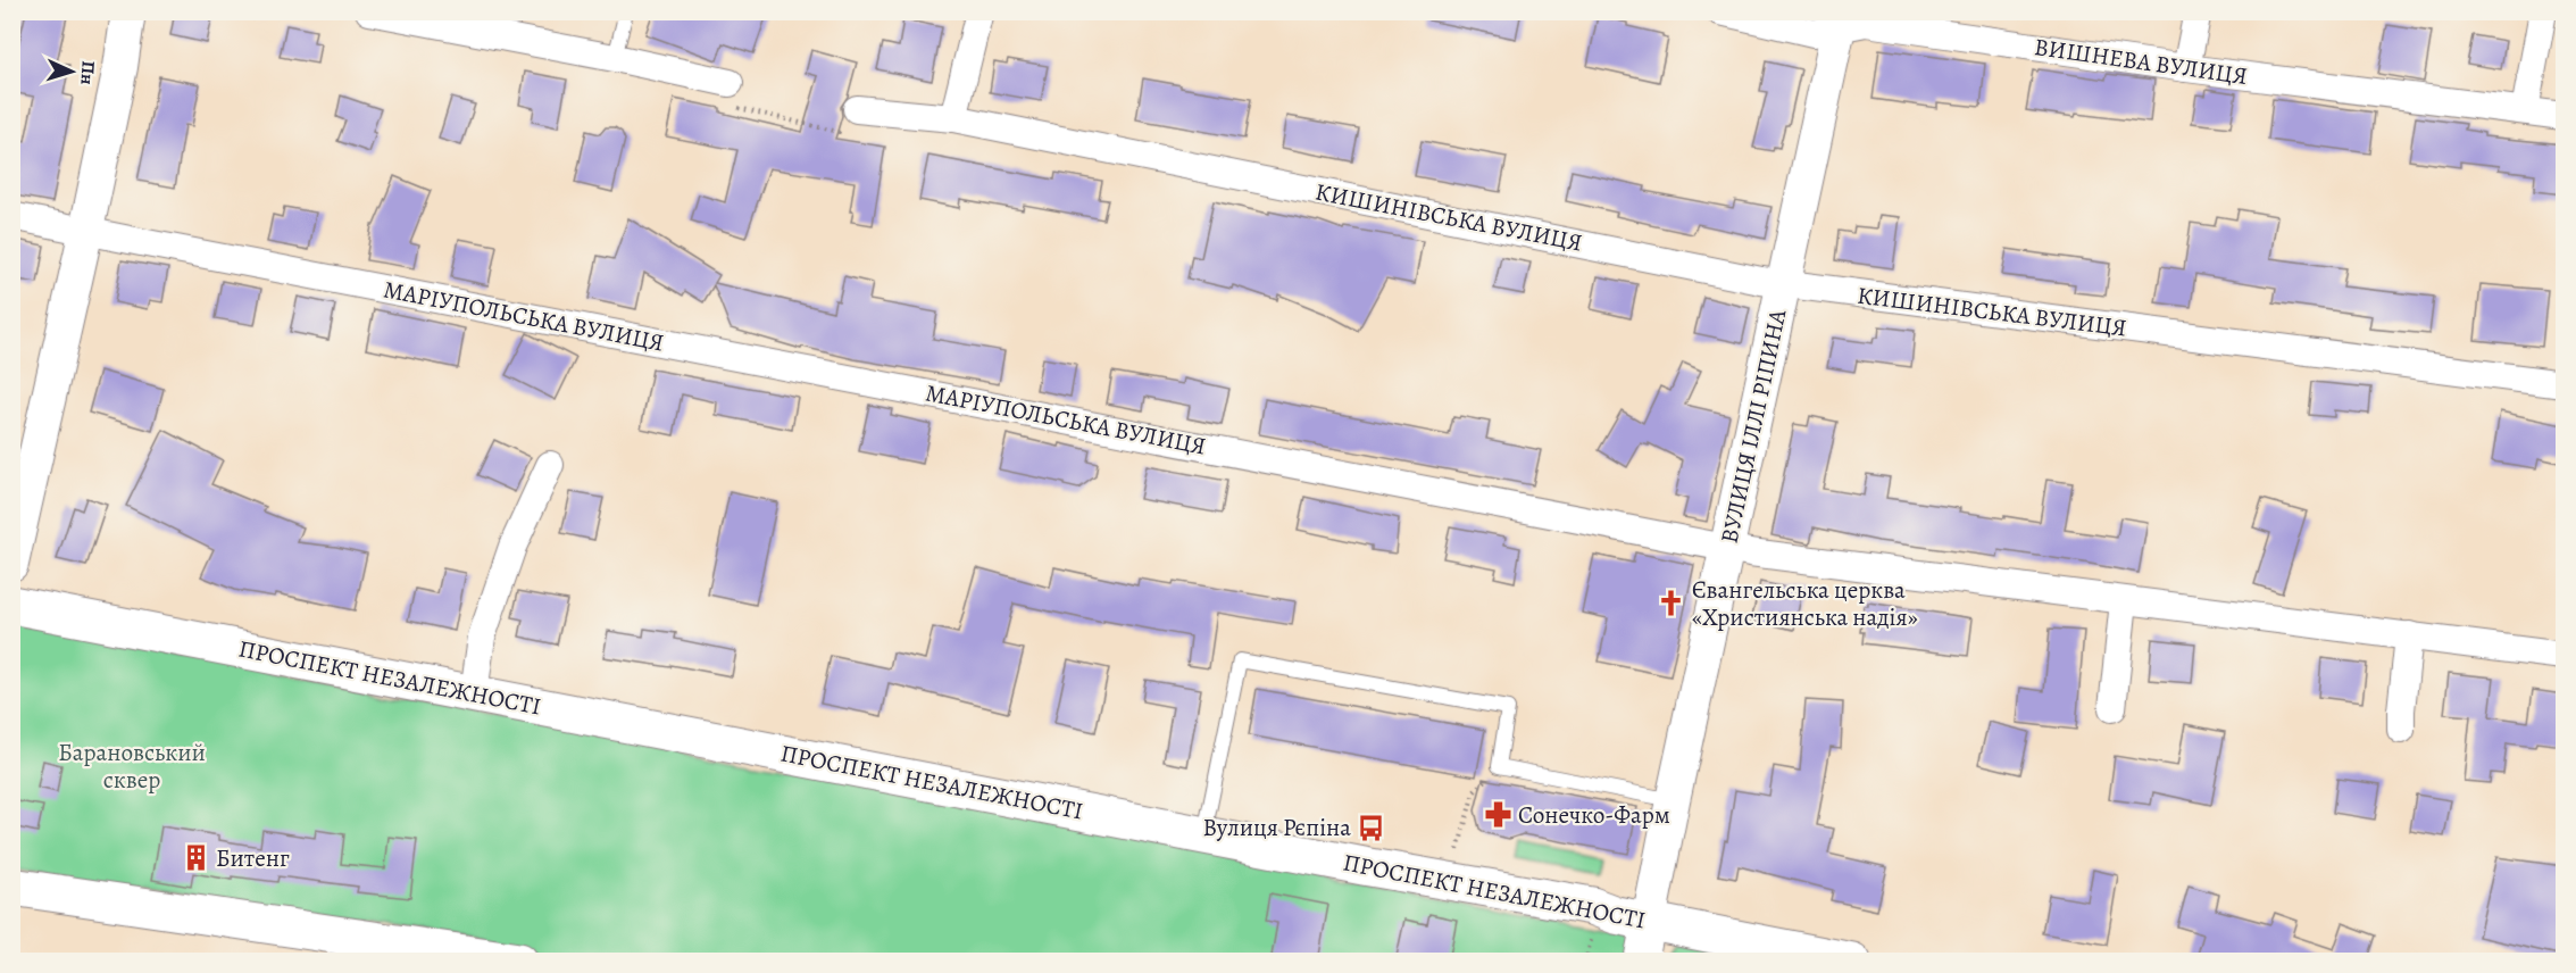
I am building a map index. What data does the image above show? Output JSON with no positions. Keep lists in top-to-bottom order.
{
  "streets": {
    "main road": ["ПРОСПЕКТ НЕЗАЛЕЖНОСТІ"],
    "street": [
      "ВИШНЕВА ВУЛИЦЯ",
      "КИШИНІВСЬКА ВУЛИЦЯ",
      "МАРІУПОЛЬСЬКА ВУЛИЦЯ",
      "ВУЛИЦЯ ІЛЛІ РІПИНА"
    ]
  },
  "crossings": [
    ["ВИШНЕВА ВУЛИЦЯ", "ВУЛИЦЯ ІЛЛІ РІПИНА"],
    ["КИШИНІВСЬКА ВУЛИЦЯ", "ВУЛИЦЯ ІЛЛІ РІПИНА"],
    ["МАРІУПОЛЬСЬКА ВУЛИЦЯ", "ВУЛИЦЯ ІЛЛІ РІПИНА"],
    ["ВУЛИЦЯ ІЛЛІ РІПИНА", "ПРОСПЕКТ НЕЗАЛЕЖНОСТІ"]
  ],
  "parks": ["Барановський сквер"],
  "places": {
    "church": ["Євангельська церква «Християнська надія»"],
    "pharmacy": ["Сонечко-Фарм"],
    "bus stop": ["Вулиця Рєпіна"],
    "building": ["Битенг"]
  },
  "north": "right"
}
